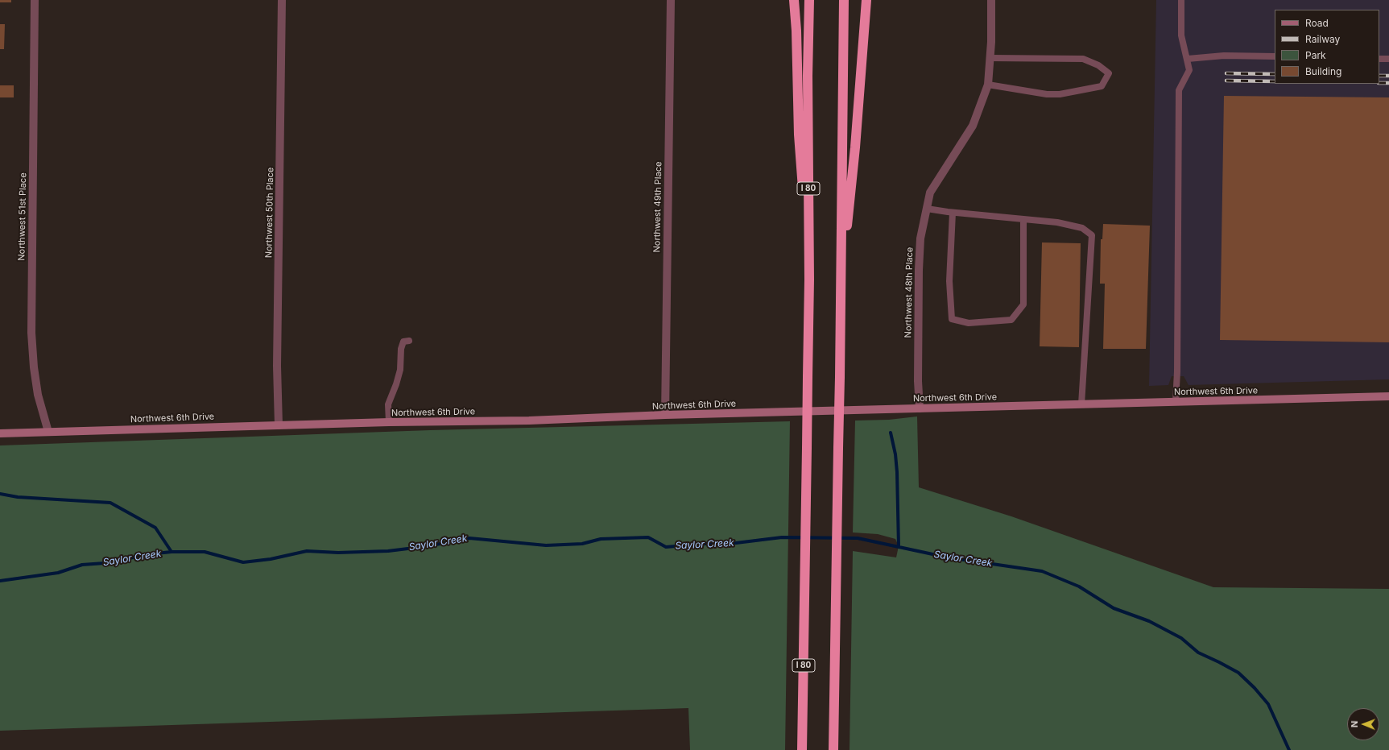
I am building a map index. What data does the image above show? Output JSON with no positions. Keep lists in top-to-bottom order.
{
  "streets": {
    "highway": ["I 80"],
    "main road": ["Northwest 6th Drive"],
    "street": [
      "Northwest 49th Place",
      "Northwest 50th Place",
      "Northwest 51st Place",
      "Northwest 48th Place"
    ]
  },
  "crossings": [
    ["Northwest 49th Place", "Northwest 6th Drive"],
    ["Northwest 50th Place", "Northwest 6th Drive"],
    ["Northwest 51st Place", "Northwest 6th Drive"],
    ["Northwest 48th Place", "Northwest 6th Drive"]
  ],
  "water": ["Saylor Creek"],
  "legend": [
    "Road",
    "Railway",
    "Park",
    "Building"
  ],
  "north": "left"
}
